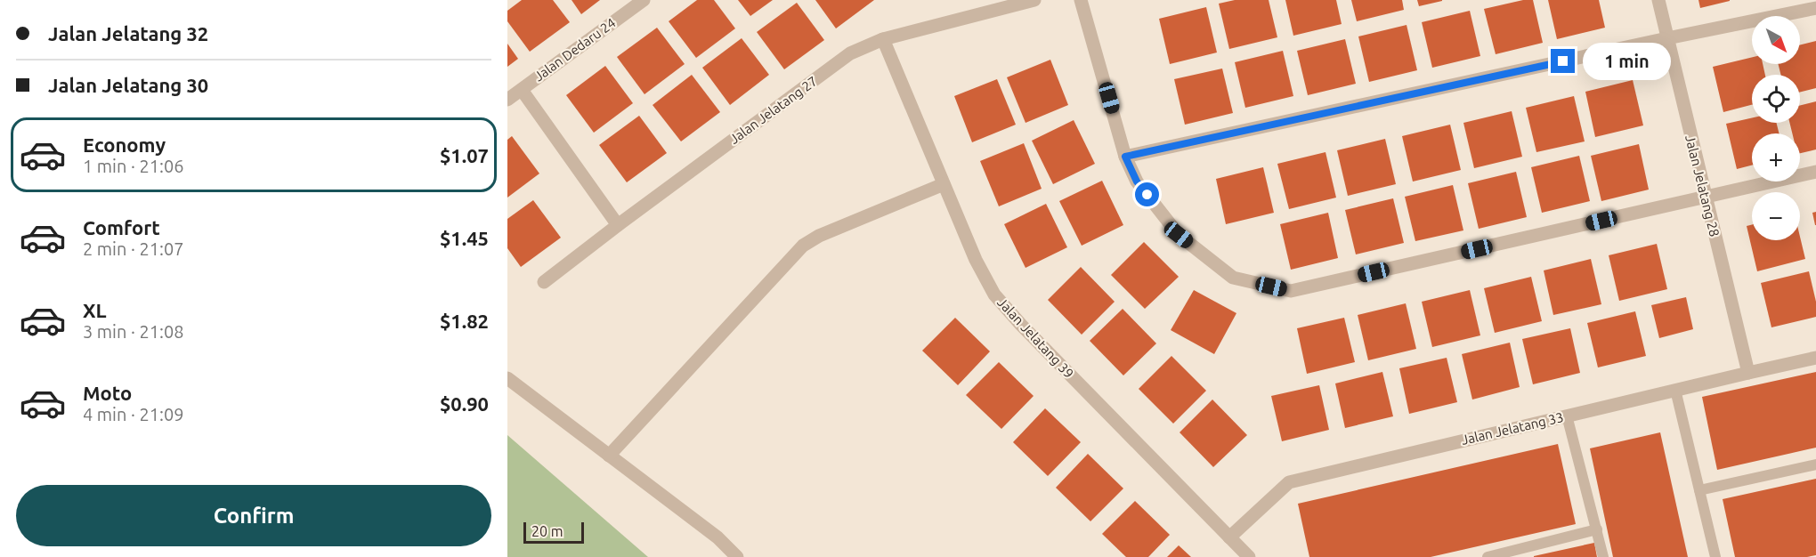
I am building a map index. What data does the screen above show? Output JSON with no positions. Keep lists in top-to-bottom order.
{
  "streets": {
    "street": [
      "Jalan Dedaru 24",
      "Jalan Jelatang 27",
      "Jalan Jelatang 28",
      "Jalan Jelatang 39",
      "Jalan Jelatang 33"
    ]
  },
  "crossings": [
    ["Jalan Jelatang 27", "Jalan Jelatang 39"],
    ["Jalan Jelatang 28", "Jalan Jelatang 33"],
    ["Jalan Jelatang 39", "Jalan Jelatang 33"]
  ],
  "scale_bar": "20 m",
  "north": "bottom right",
  "page": {
    "banner": ["Jalan Jelatang 32", "Jalan Jelatang 30"],
    "map_buttons": ["+", "−"],
    "bubble": "1 min",
    "list": [
      {
        "name": "Economy",
        "note": "1 min · 21:06",
        "value": "$1.07"
      },
      {
        "name": "Comfort",
        "note": "2 min · 21:07",
        "value": "$1.45"
      },
      {
        "name": "XL",
        "note": "3 min · 21:08",
        "value": "$1.82"
      },
      {
        "name": "Moto",
        "note": "4 min · 21:09",
        "value": "$0.90"
      }
    ],
    "buttons": "Confirm",
    "scale": "20 m"
  }
}
